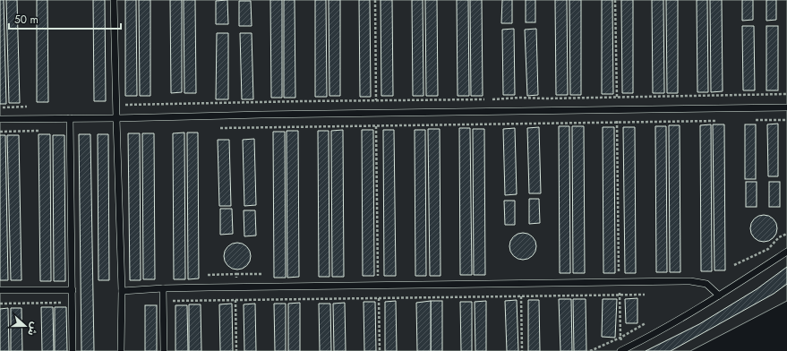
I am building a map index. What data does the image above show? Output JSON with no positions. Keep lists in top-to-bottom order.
{
  "scale_bar": "50 m",
  "north": "right"
}
